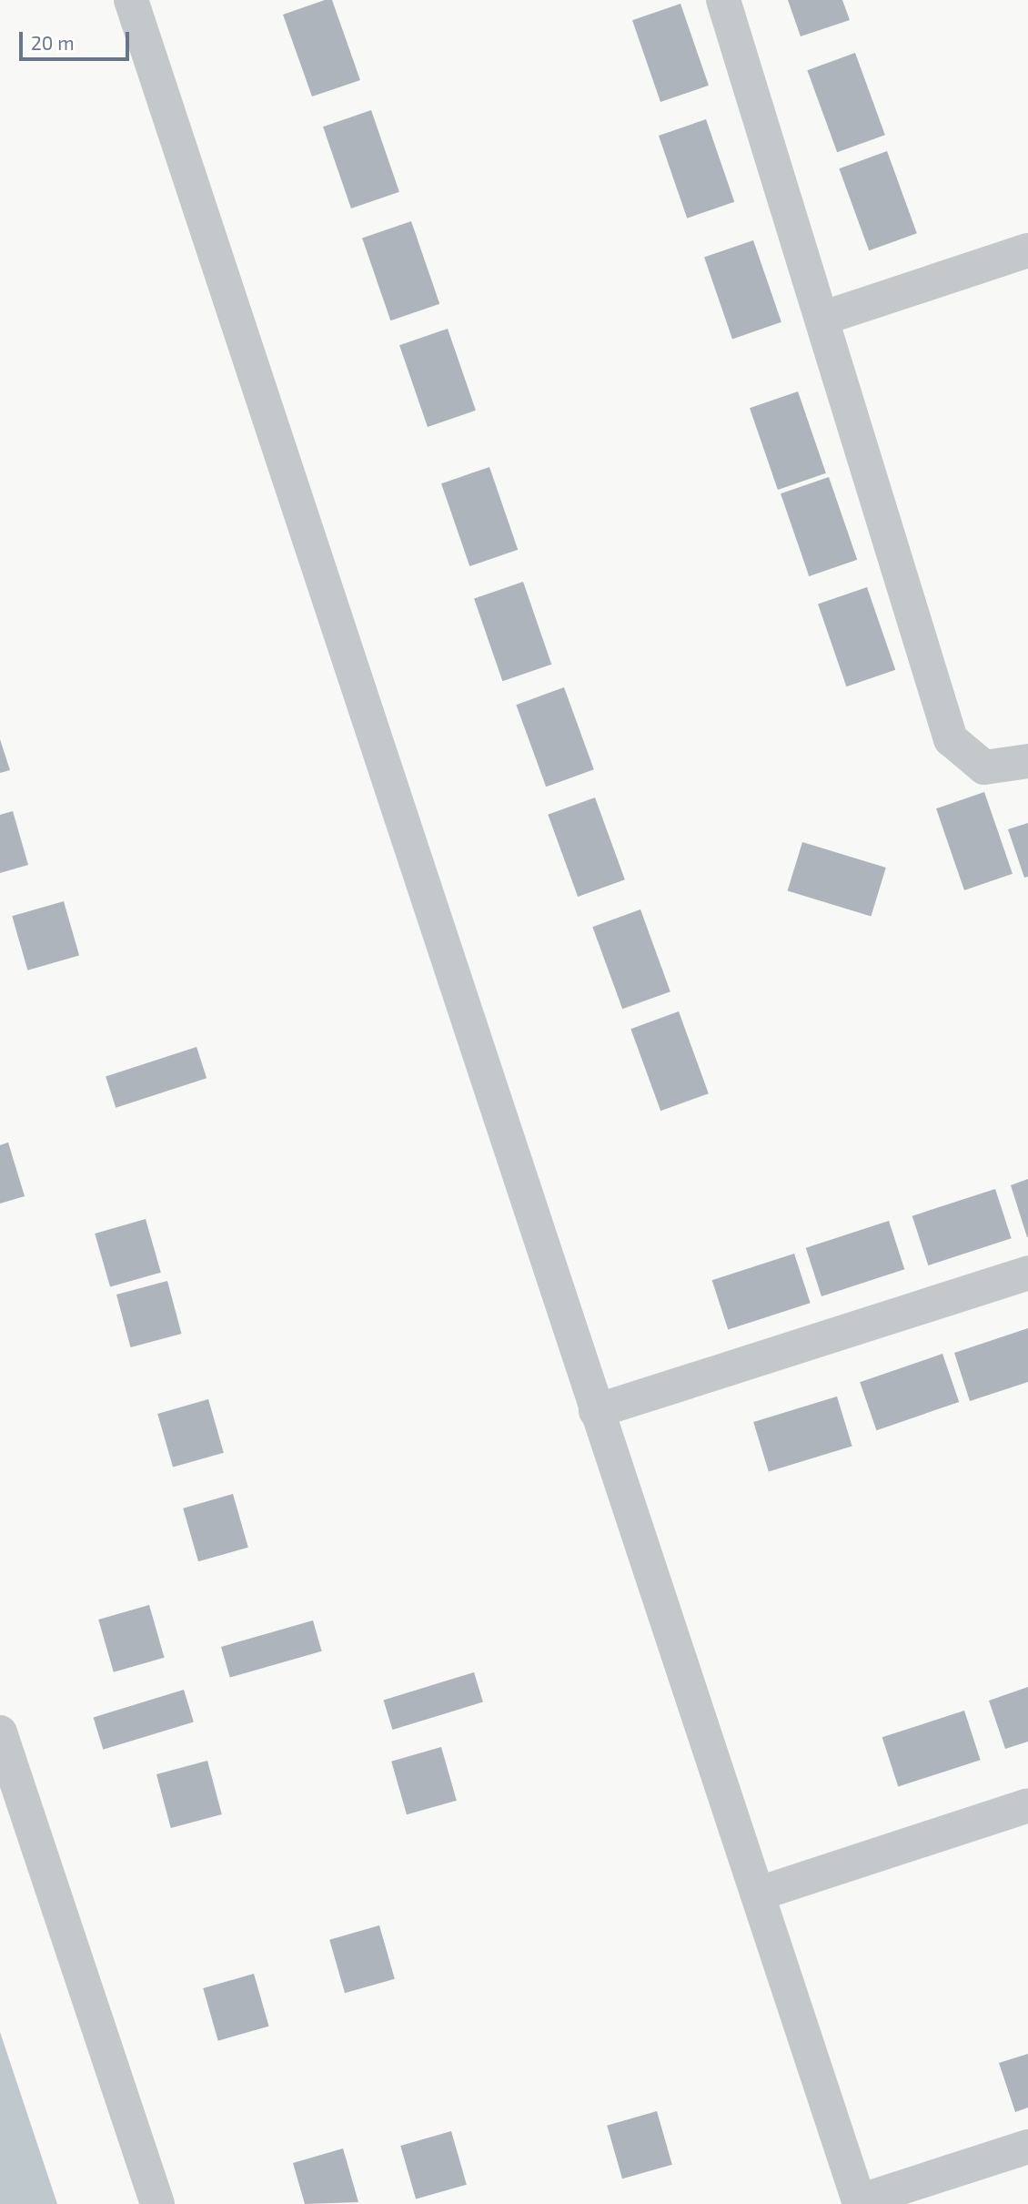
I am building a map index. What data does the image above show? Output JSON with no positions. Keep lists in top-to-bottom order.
{
  "scale_bar": "20 m"
}
